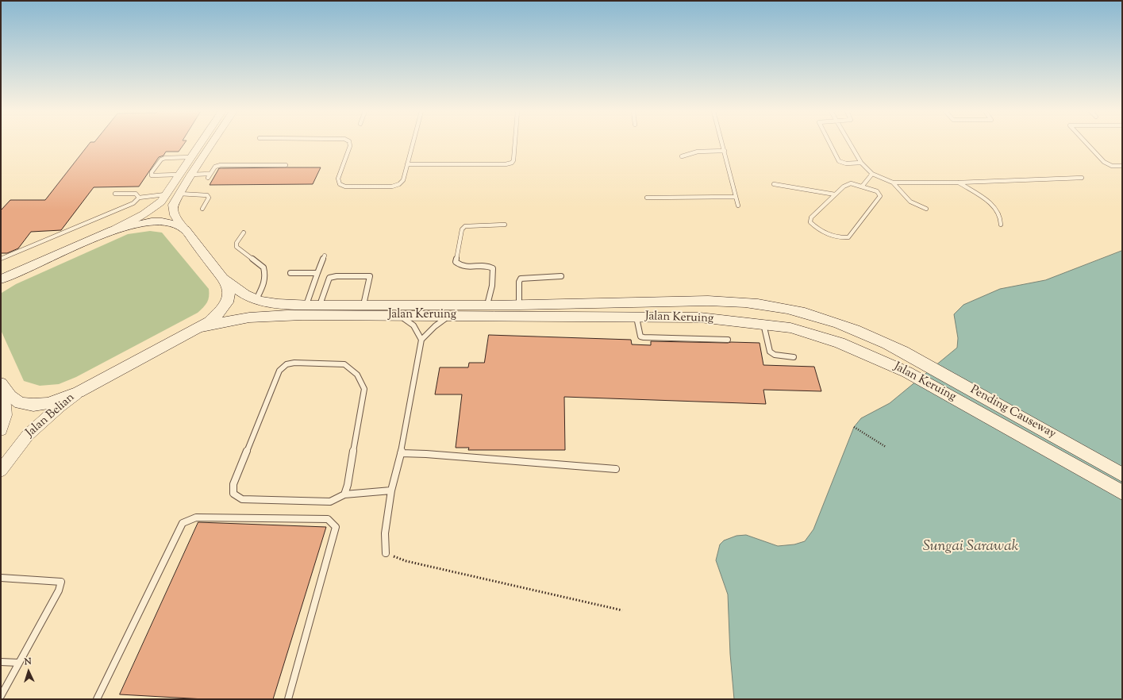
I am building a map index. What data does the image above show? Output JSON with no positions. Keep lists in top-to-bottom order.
{
  "streets": {
    "main road": ["Jalan Keruing", "Pending Causeway"],
    "street": ["Jalan Belian"]
  },
  "crossings": [
    ["Jalan Keruing", "Pending Causeway"]
  ],
  "water": ["Sungai Sarawak"],
  "north": "top"
}
